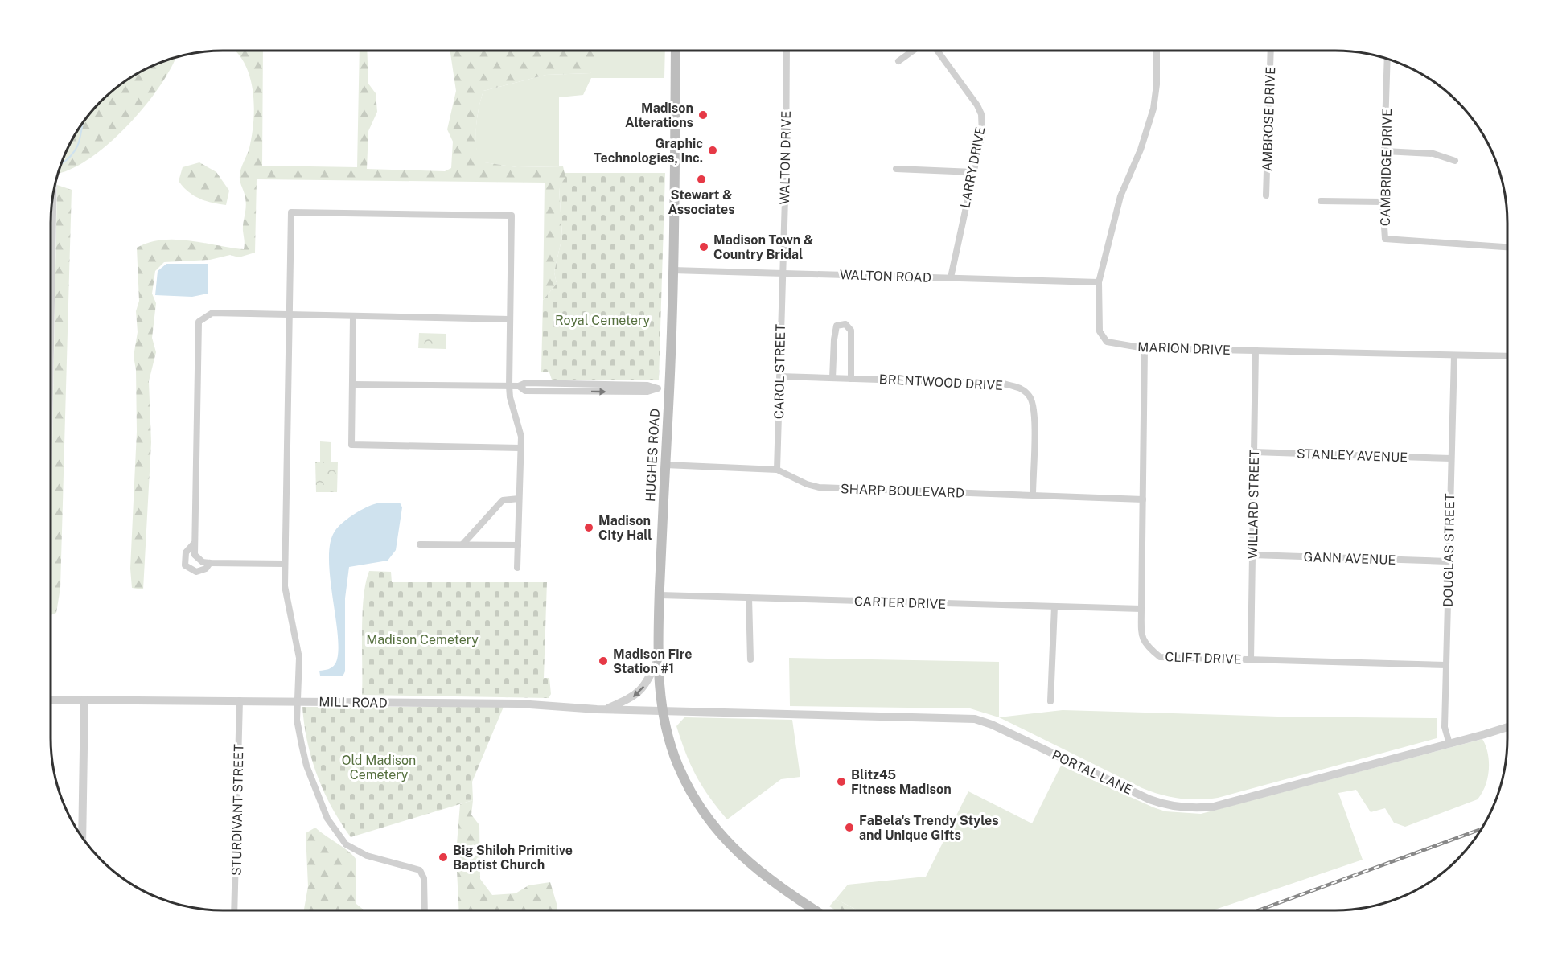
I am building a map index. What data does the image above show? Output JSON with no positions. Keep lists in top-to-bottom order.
{
  "streets": {
    "main road": ["HUGHES ROAD"],
    "street": [
      "AMBROSE DRIVE",
      "WALTON DRIVE",
      "LARRY DRIVE",
      "CAMBRIDGE DRIVE",
      "WALTON ROAD",
      "MARION DRIVE",
      "CAROL STREET",
      "BRENTWOOD DRIVE",
      "STANLEY AVENUE",
      "SHARP BOULEVARD",
      "WILLARD STREET",
      "DOUGLAS STREET",
      "GANN AVENUE",
      "CARTER DRIVE",
      "CLIFT DRIVE",
      "MILL ROAD",
      "PORTAL LANE",
      "STURDIVANT STREET"
    ]
  },
  "crossings": [
    ["WALTON DRIVE", "WALTON ROAD"],
    ["WALTON DRIVE", "CAROL STREET"],
    ["LARRY DRIVE", "WALTON ROAD"],
    ["WALTON ROAD", "MARION DRIVE"],
    ["WALTON ROAD", "CAROL STREET"],
    ["WALTON ROAD", "HUGHES ROAD"],
    ["MARION DRIVE", "WILLARD STREET"],
    ["MARION DRIVE", "DOUGLAS STREET"],
    ["MARION DRIVE", "CLIFT DRIVE"],
    ["CAROL STREET", "BRENTWOOD DRIVE"],
    ["CAROL STREET", "SHARP BOULEVARD"],
    ["BRENTWOOD DRIVE", "SHARP BOULEVARD"],
    ["HUGHES ROAD", "SHARP BOULEVARD"],
    ["HUGHES ROAD", "CARTER DRIVE"],
    ["HUGHES ROAD", "MILL ROAD"],
    ["HUGHES ROAD", "PORTAL LANE"],
    ["STANLEY AVENUE", "WILLARD STREET"],
    ["STANLEY AVENUE", "DOUGLAS STREET"],
    ["SHARP BOULEVARD", "CLIFT DRIVE"],
    ["WILLARD STREET", "GANN AVENUE"],
    ["WILLARD STREET", "CLIFT DRIVE"],
    ["DOUGLAS STREET", "GANN AVENUE"],
    ["DOUGLAS STREET", "CLIFT DRIVE"],
    ["DOUGLAS STREET", "PORTAL LANE"],
    ["CARTER DRIVE", "CLIFT DRIVE"],
    ["MILL ROAD", "PORTAL LANE"],
    ["MILL ROAD", "STURDIVANT STREET"]
  ],
  "parks": ["Royal Cemetery", "Madison Cemetery", "Old Madison Cemetery"],
  "places": [
    "Madison Alterations",
    "Graphic Technologies, Inc.",
    "Stewart & Associates",
    "Madison Town & Country Bridal",
    "Madison City Hall",
    "Madison Fire Station #1",
    "Blitz45 Fitness Madison",
    "FaBela's Trendy Styles and Unique Gifts",
    "Big Shiloh Primitive Baptist Church"
  ]
}
